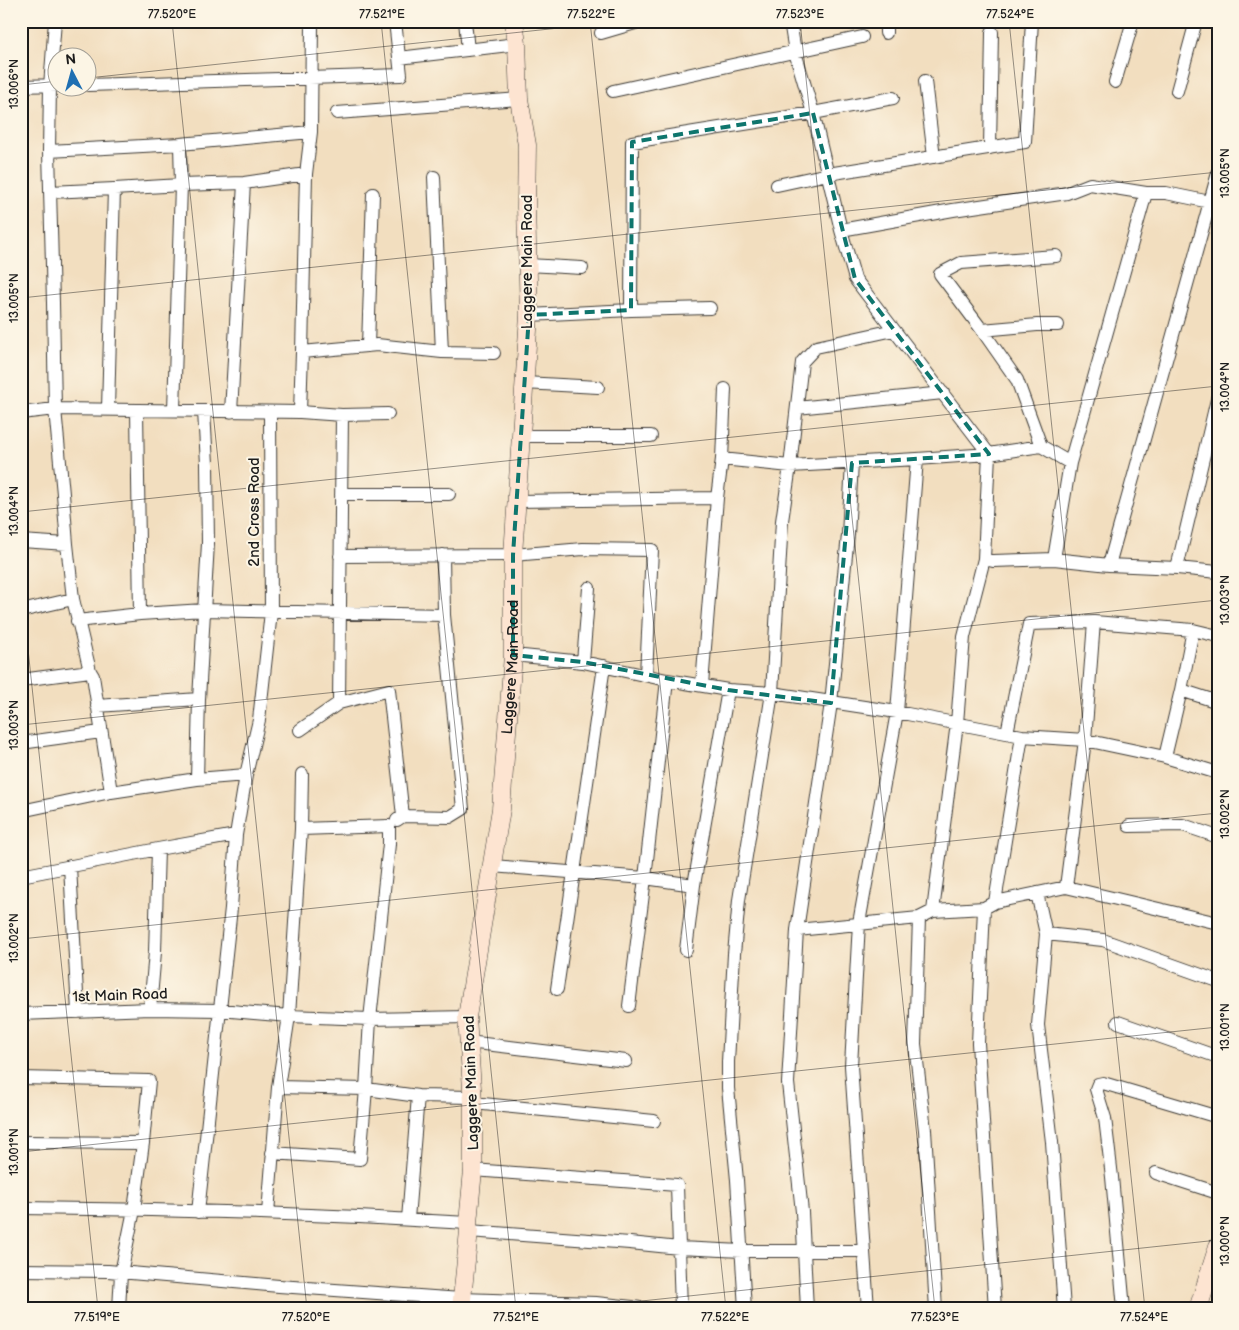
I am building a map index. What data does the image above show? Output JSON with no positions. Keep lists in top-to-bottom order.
{
  "streets": {
    "street": ["Laggere Main Road", "2nd Cross Road", "1st Main Road"]
  },
  "crossings": [
    ["Laggere Main Road", "1st Main Road"],
    ["2nd Cross Road", "1st Main Road"]
  ],
  "north": "top",
  "coordinates": [
    "77.520°E",
    "77.521°E",
    "77.522°E",
    "77.523°E",
    "77.524°E",
    "13.006°N",
    "13.005°N",
    "13.004°N",
    "13.003°N",
    "13.002°N",
    "13.001°N",
    "13.000°N",
    "77.519°E"
  ]
}
